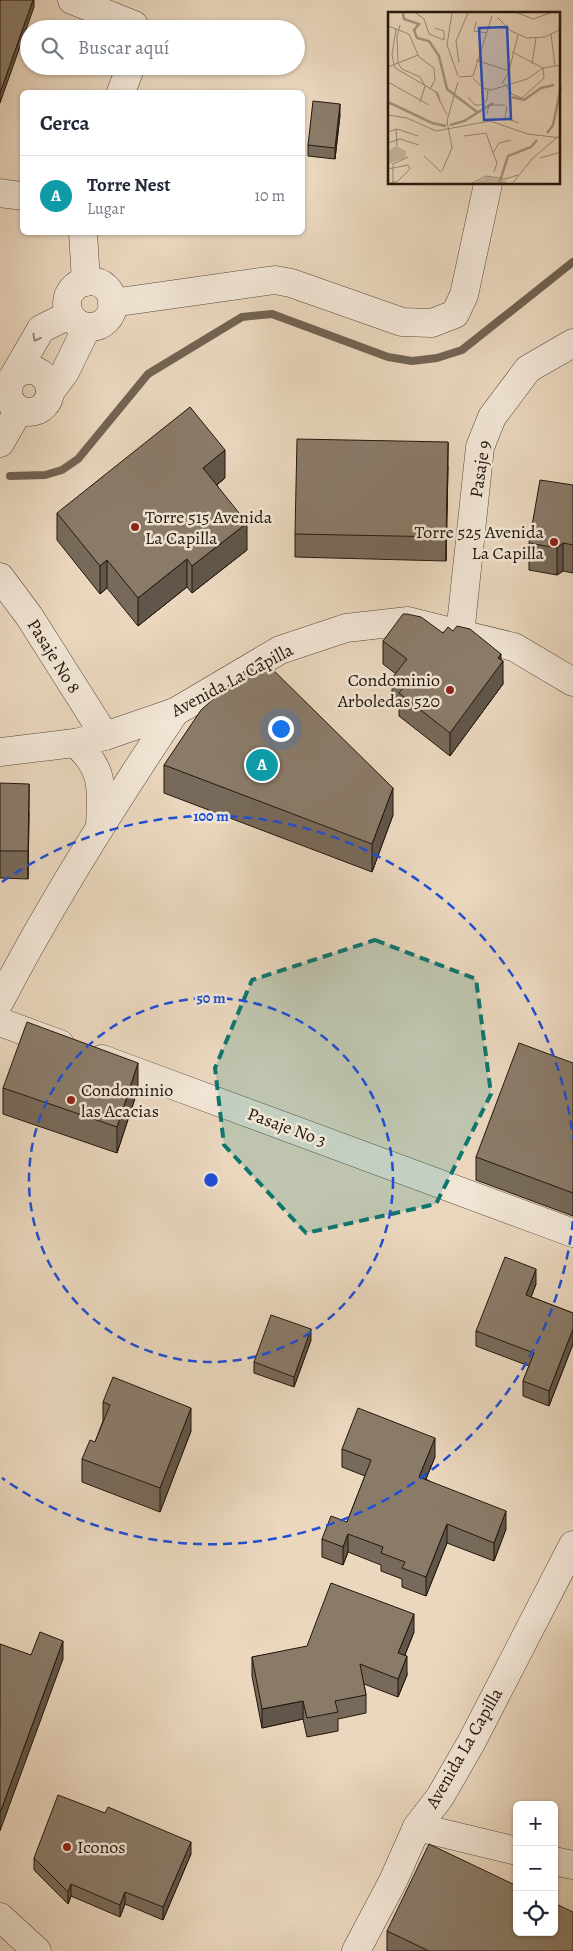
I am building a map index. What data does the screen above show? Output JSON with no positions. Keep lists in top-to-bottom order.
{
  "streets": {
    "street": [
      "Pasaje 9",
      "Pasaje No 8",
      "Avenida La Capilla",
      "Pasaje No 3"
    ]
  },
  "crossings": [
    ["Pasaje 9", "Avenida La Capilla"],
    ["Pasaje No 8", "Avenida La Capilla"]
  ],
  "places": [
    "Torre 515 Avenida La Capilla",
    "Torre 525 Avenida La Capilla",
    "Condominio Arboledas 520",
    "Condominio las Acacias",
    "Iconos"
  ],
  "page": {
    "search": "Buscar aquí",
    "heading": "Cerca",
    "list": [
      {
        "mark": "A",
        "name": "Torre Nest",
        "note": "Lugar",
        "value": "10 m"
      }
    ],
    "pins": "A",
    "map_buttons": ["+", "−"]
  },
  "rings": ["100 m", "50 m"]
}
